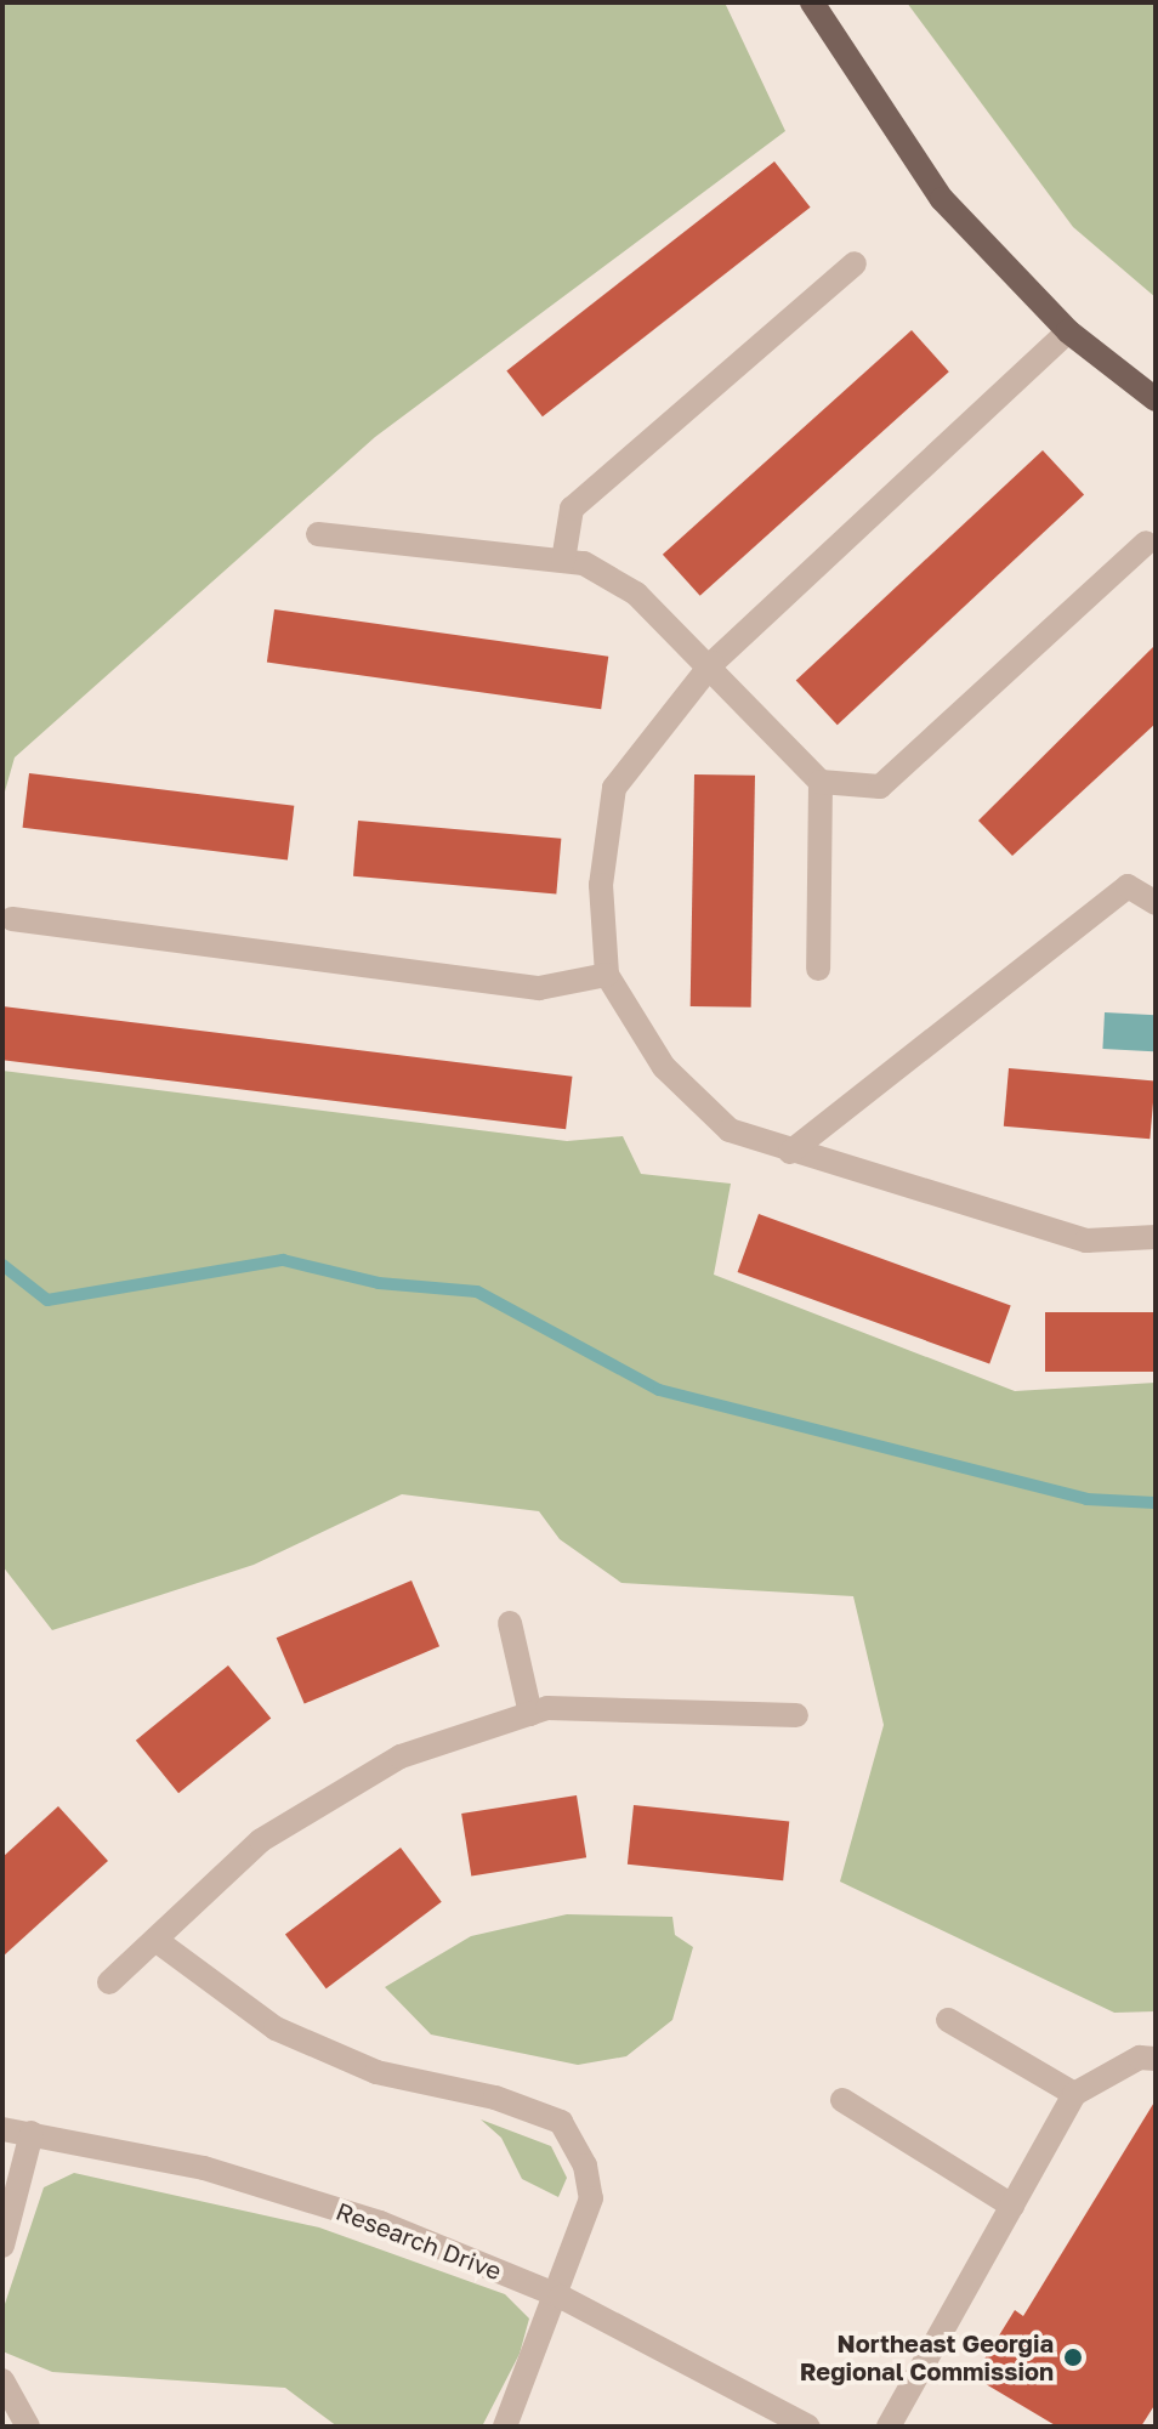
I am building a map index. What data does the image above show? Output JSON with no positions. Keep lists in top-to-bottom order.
{
  "streets": {
    "street": ["Research Drive"]
  },
  "places": ["Northeast Georgia Regional Commission"]
}
